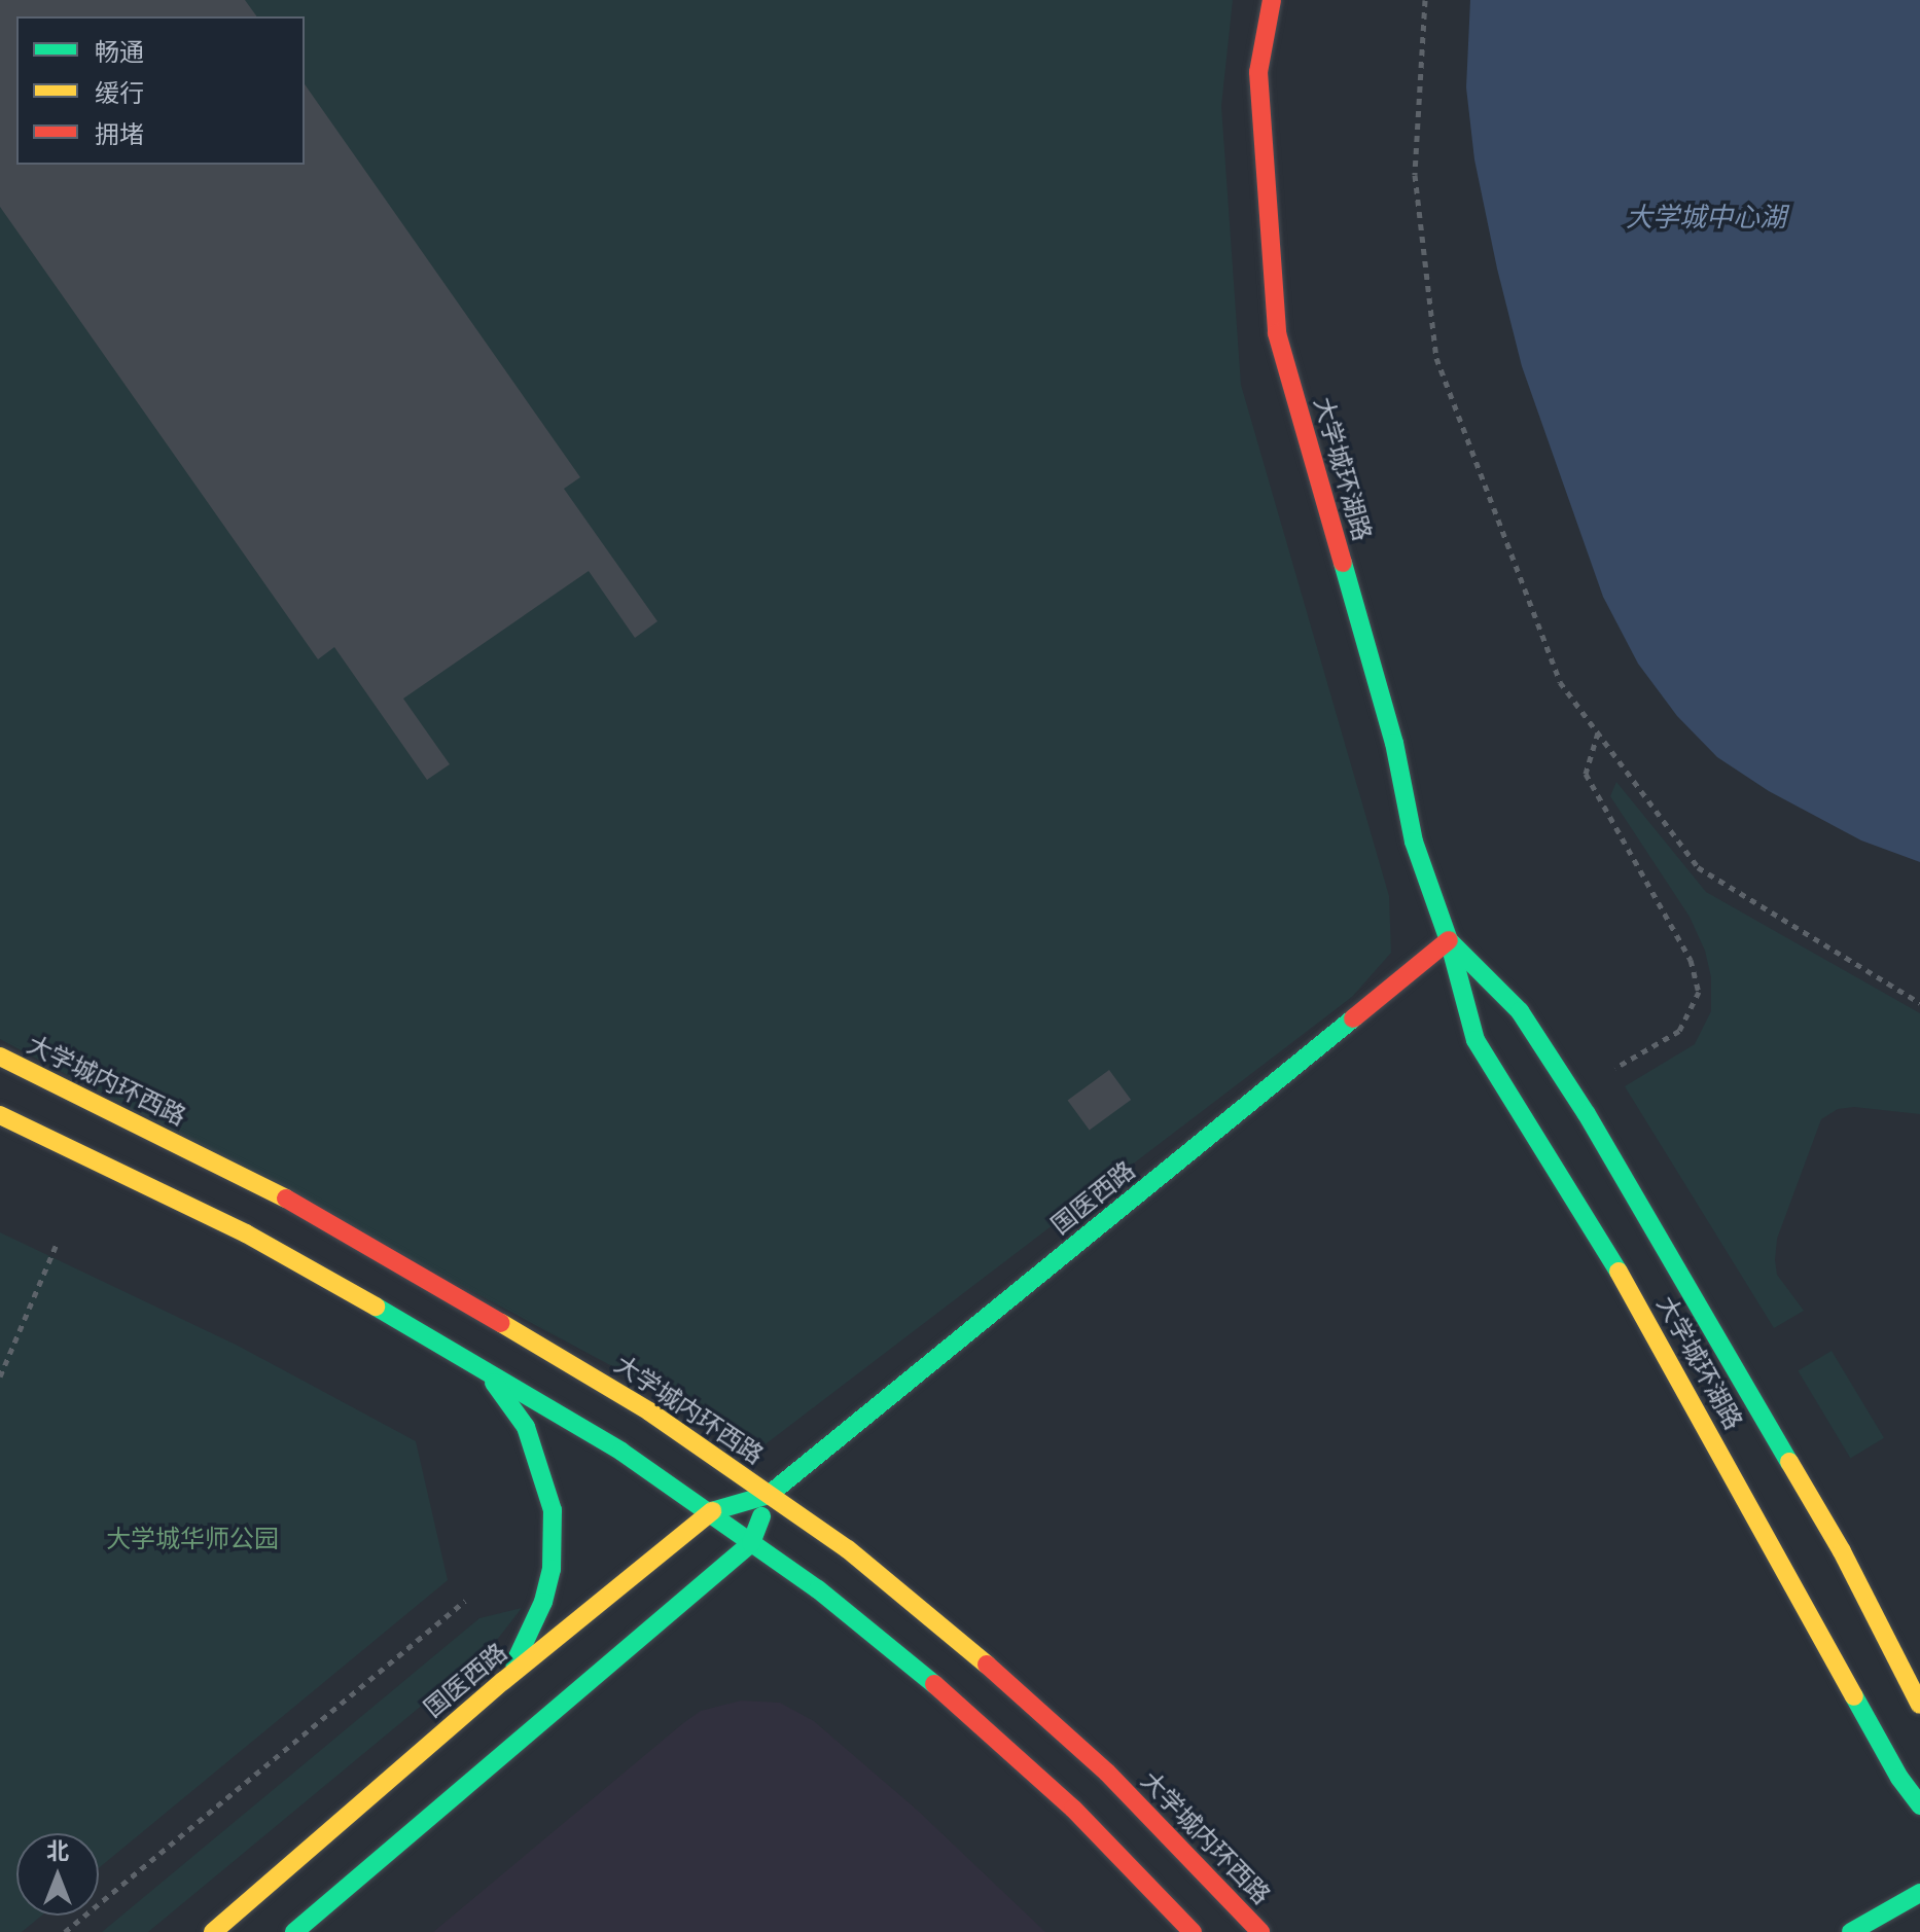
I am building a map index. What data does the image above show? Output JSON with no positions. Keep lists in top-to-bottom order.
{
  "streets": {
    "main road": ["大学城环湖路", "大学城内环西路", "国医西路"]
  },
  "crossings": [
    ["大学城环湖路", "国医西路"],
    ["大学城内环西路", "国医西路"]
  ],
  "water": ["大学城中心湖"],
  "parks": ["大学城华师公园"],
  "legend": ["畅通", "缓行", "拥堵"],
  "north": "top"
}
